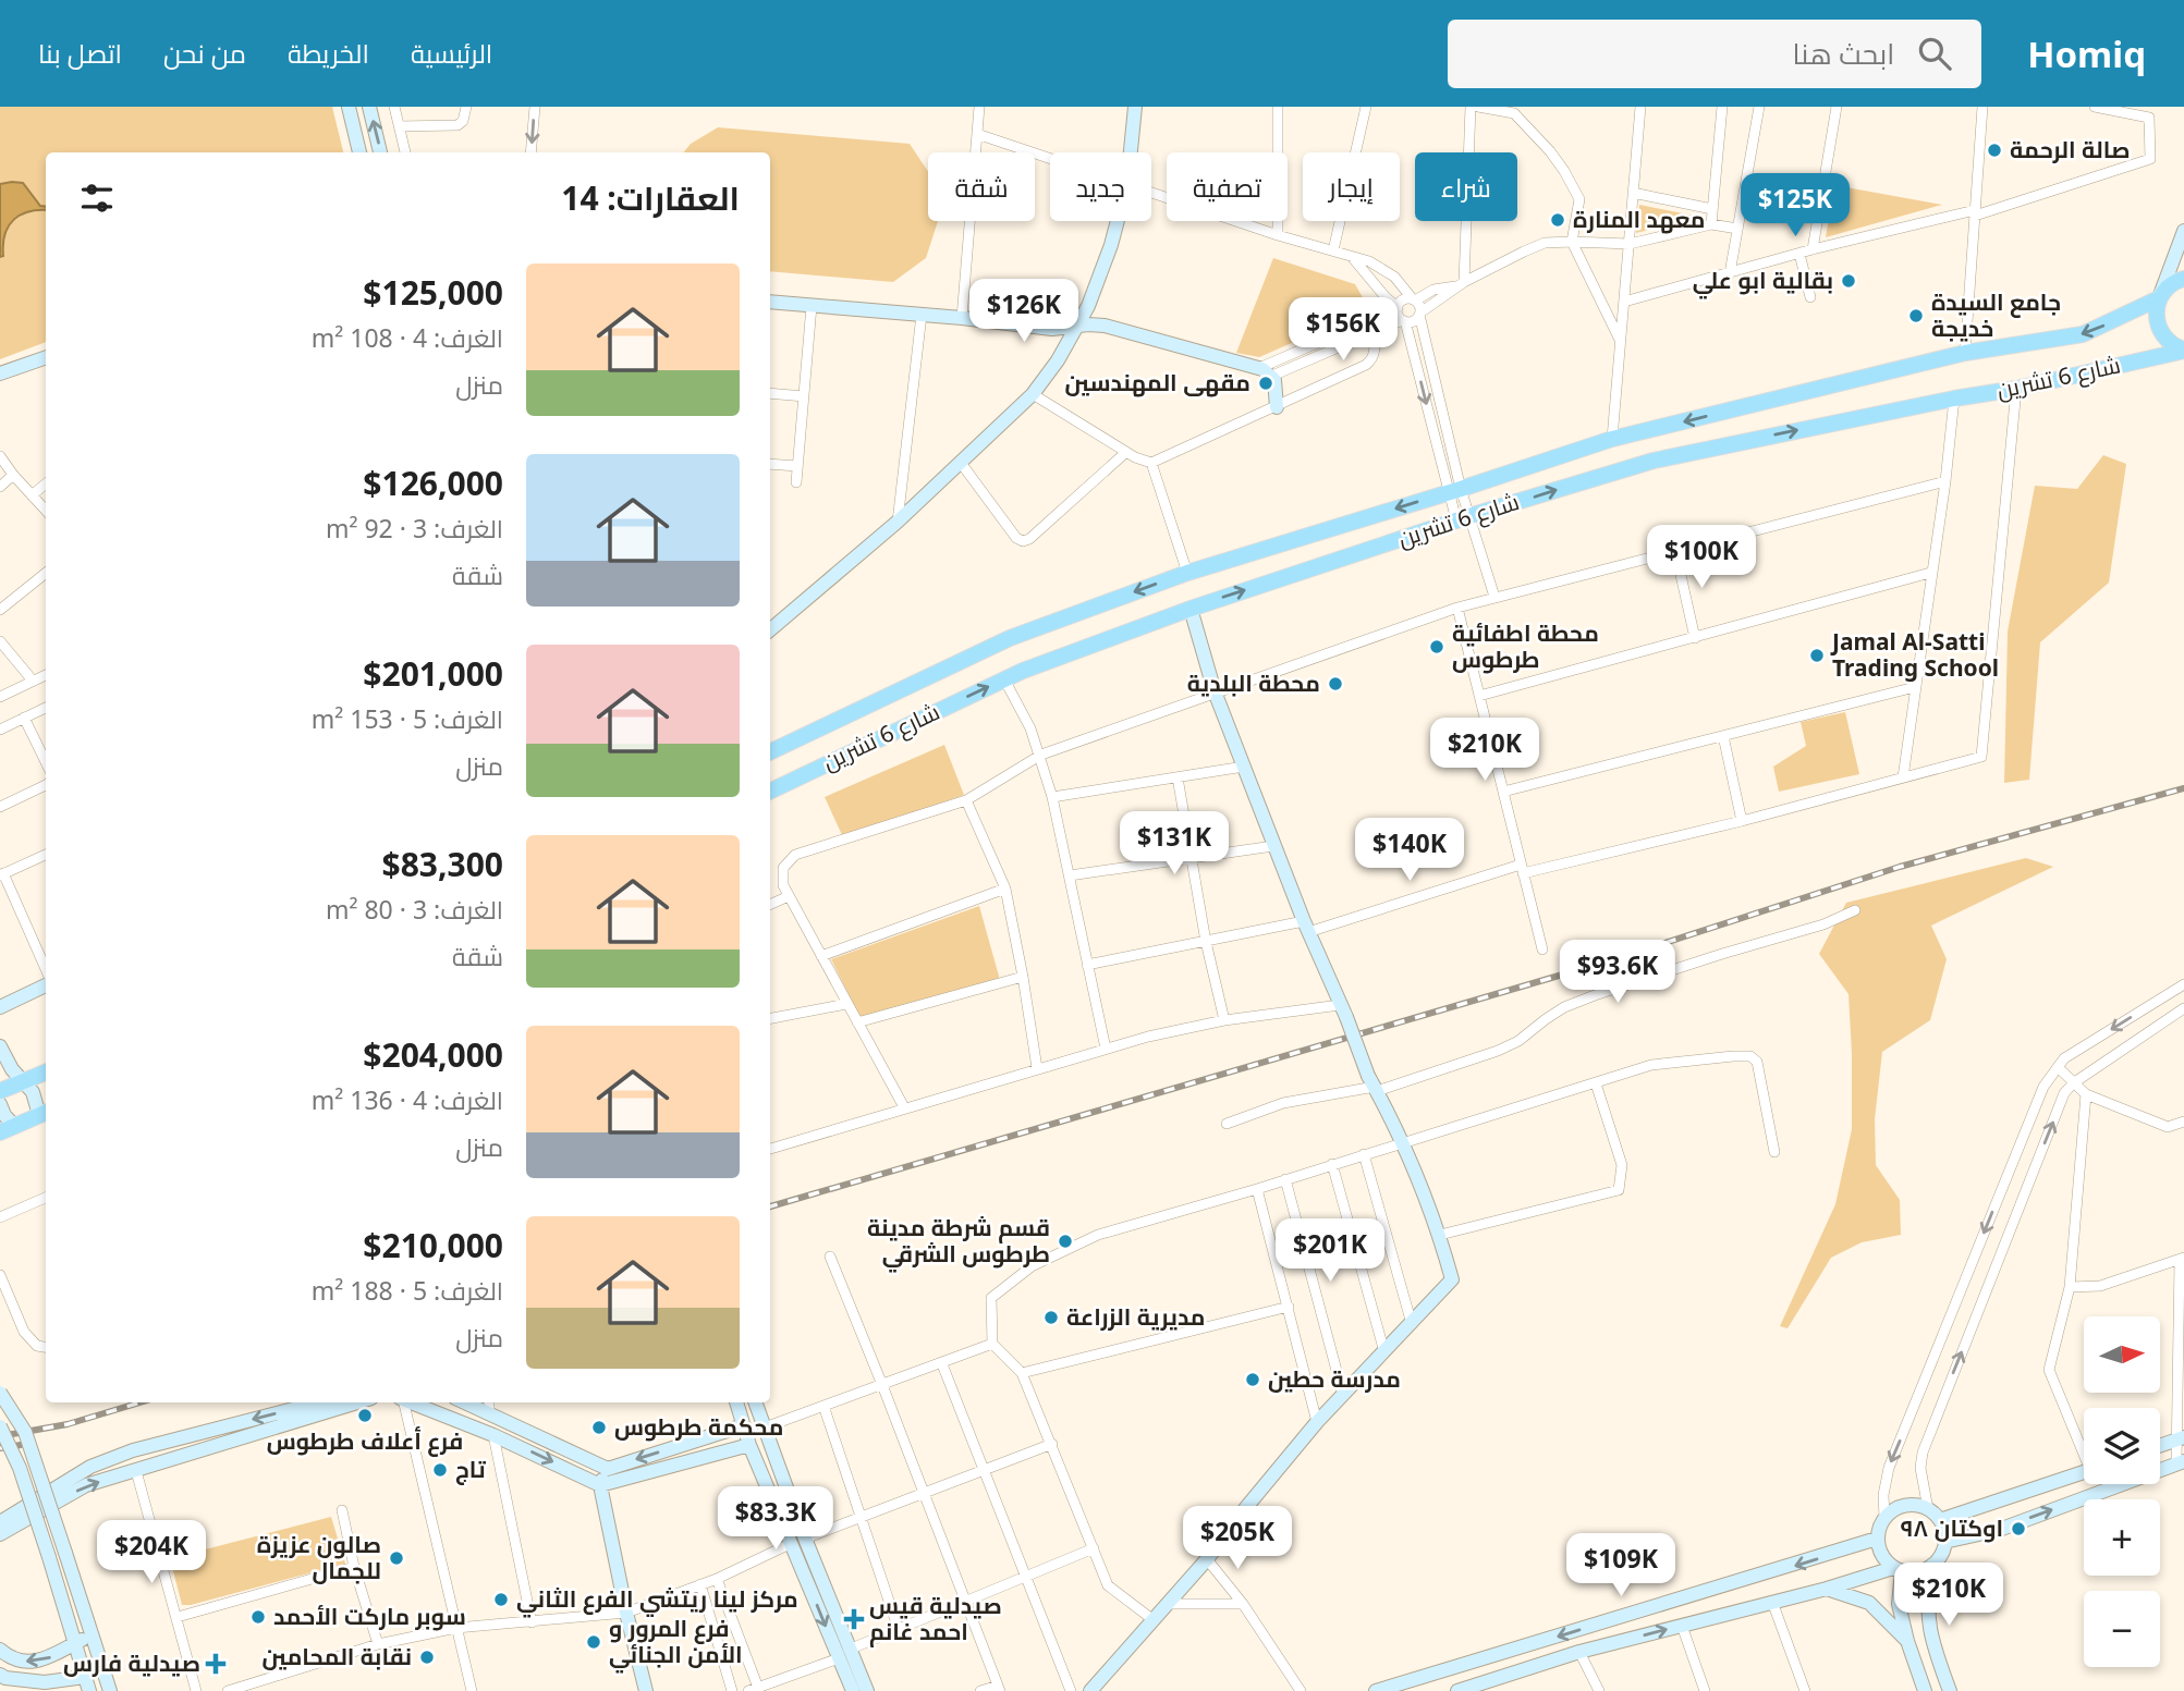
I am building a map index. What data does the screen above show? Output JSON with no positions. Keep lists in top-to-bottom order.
{
  "streets": {
    "main road": ["شارع 6 تشرين"]
  },
  "places": {
    "other": [
      "صالة الرحمة",
      "معهد المنارة",
      "بقالية ابو علي",
      "جامع السيدة خديجة",
      "مقهى المهندسين",
      "محطة اطفائية طرطوس",
      "Jamal Al-Satti Trading School",
      "محطة البلدية",
      "قسم شرطة مدينة طرطوس الشرقي",
      "مديرية الزراعة",
      "مدرسة حطين",
      "فرع أعلاف طرطوس",
      "محكمة طرطوس",
      "تاج",
      "اوكتان ٩٨",
      "صالون عزيزة للجمال",
      "مركز لينا ريتشي الفرع الثاني",
      "سوبر ماركت الأحمد",
      "فرع المرور و الأمن الجنائي",
      "نقابة المحامين"
    ],
    "health": ["صيدلية قيس احمد غانم", "صيدلية فارس"]
  },
  "north": "right",
  "page": {
    "header": "Homiq",
    "search": "ابحث هنا",
    "nav": [
      "الرئيسية",
      "الخريطة",
      "من نحن",
      "اتصل بنا"
    ],
    "chip": [
      "شراء",
      "إيجار",
      "تصفية",
      "جديد",
      "شقة"
    ],
    "heading": "العقارات: 14",
    "price": [
      "$125K",
      "$126K",
      "$156K",
      "$100K",
      "$210K",
      "$131K",
      "$140K",
      "$93.6K",
      "$201K",
      "$83.3K",
      "$205K",
      "$204K",
      "$109K",
      "$210K"
    ],
    "list": [
      {
        "name": "$125,000",
        "note": "الغرف: 4 · 108 m² · منزل"
      },
      {
        "name": "$126,000",
        "note": "الغرف: 3 · 92 m² · شقة"
      },
      {
        "name": "$201,000",
        "note": "الغرف: 5 · 153 m² · منزل"
      },
      {
        "name": "$83,300",
        "note": "الغرف: 3 · 80 m² · شقة"
      },
      {
        "name": "$204,000",
        "note": "الغرف: 4 · 136 m² · منزل"
      },
      {
        "name": "$210,000",
        "note": "الغرف: 5 · 188 m² · منزل"
      }
    ],
    "map_buttons": ["+", "−"]
  }
}
